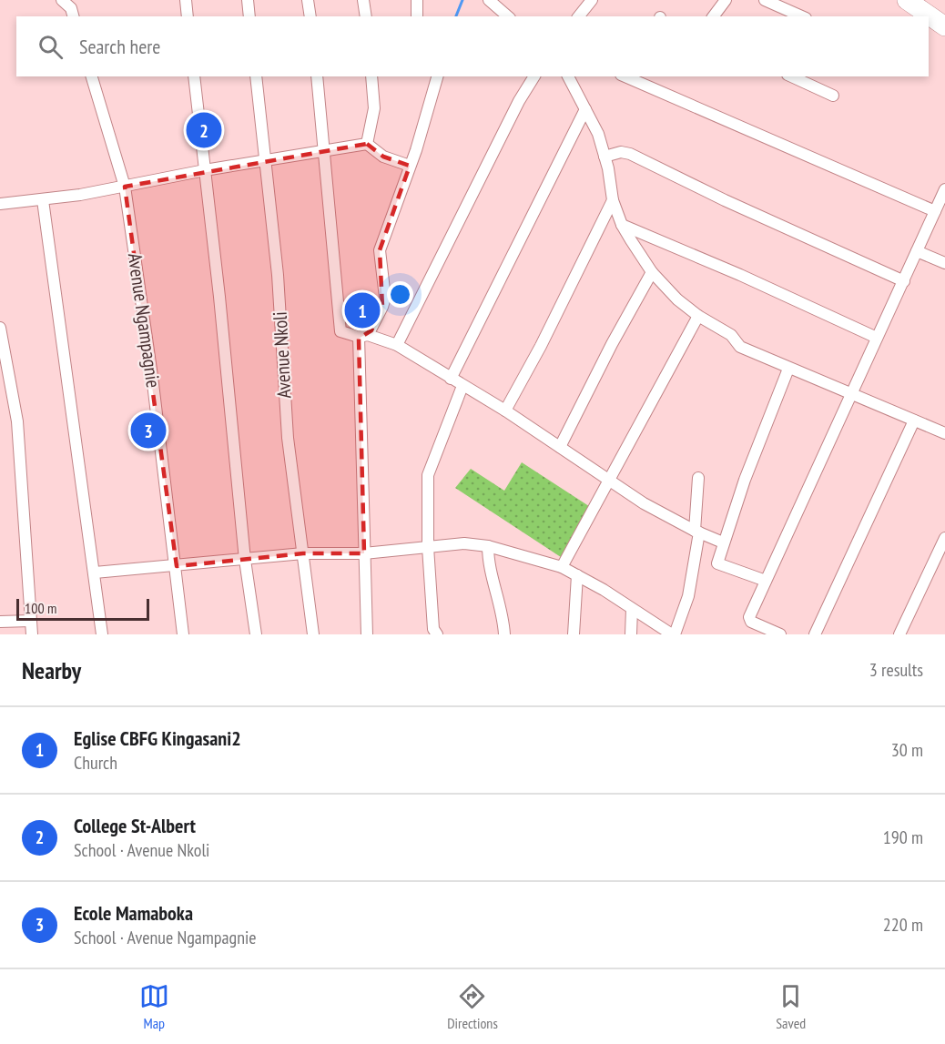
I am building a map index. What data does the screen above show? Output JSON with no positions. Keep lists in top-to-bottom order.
{
  "streets": {
    "street": ["Avenue Ngampagnie", "Avenue Nkoli"]
  },
  "scale_bar": "100 m",
  "page": {
    "search": "Search here",
    "pins": ["2", "1", "3"],
    "scale": "100 m",
    "heading": ["Nearby", "3 results"],
    "list": [
      {
        "mark": "1",
        "name": "Eglise CBFG Kingasani2",
        "note": "Church",
        "value": "30 m"
      },
      {
        "mark": "2",
        "name": "College St-Albert",
        "note": "School · Avenue Nkoli",
        "value": "190 m"
      },
      {
        "mark": "3",
        "name": "Ecole Mamaboka",
        "note": "School · Avenue Ngampagnie",
        "value": "220 m"
      }
    ],
    "nav": ["Map", "Directions", "Saved"]
  }
}
